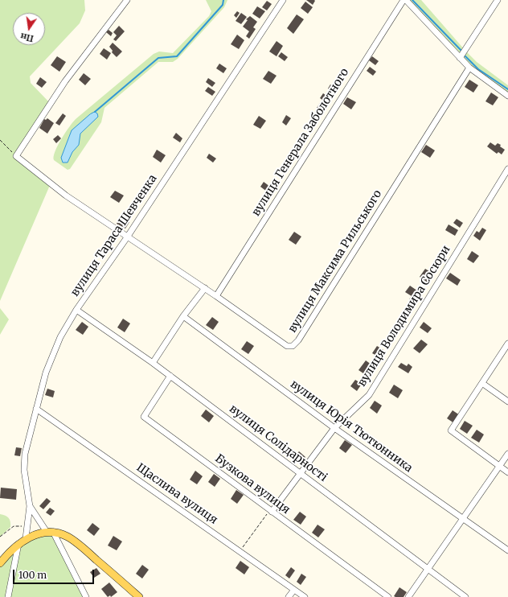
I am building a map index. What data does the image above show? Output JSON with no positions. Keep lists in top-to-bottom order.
{
  "streets": {
    "street": [
      "вулиця Генерала Заболотного",
      "вулиця Тараса Шевченка",
      "вулиця Максима Рильського",
      "вулиця Володимира Сосюри",
      "вулиця Юрія Тютюнника",
      "вулиця Солідарності",
      "Бузкова вулиця",
      "Щаслива вулиця"
    ]
  },
  "crossings": [
    ["вулиця Генерала Заболотного", "вулиця Максима Рильського"],
    ["вулиця Тараса Шевченка", "вулиця Максима Рильського"],
    ["вулиця Тараса Шевченка", "вулиця Солідарності"],
    ["вулиця Тараса Шевченка", "Щаслива вулиця"],
    ["вулиця Володимира Сосюри", "вулиця Юрія Тютюнника"],
    ["вулиця Володимира Сосюри", "вулиця Солідарності"],
    ["вулиця Володимира Сосюри", "Бузкова вулиця"],
    ["вулиця Солідарності", "Бузкова вулиця"]
  ],
  "scale_bar": "100 m",
  "north": "bottom"
}
